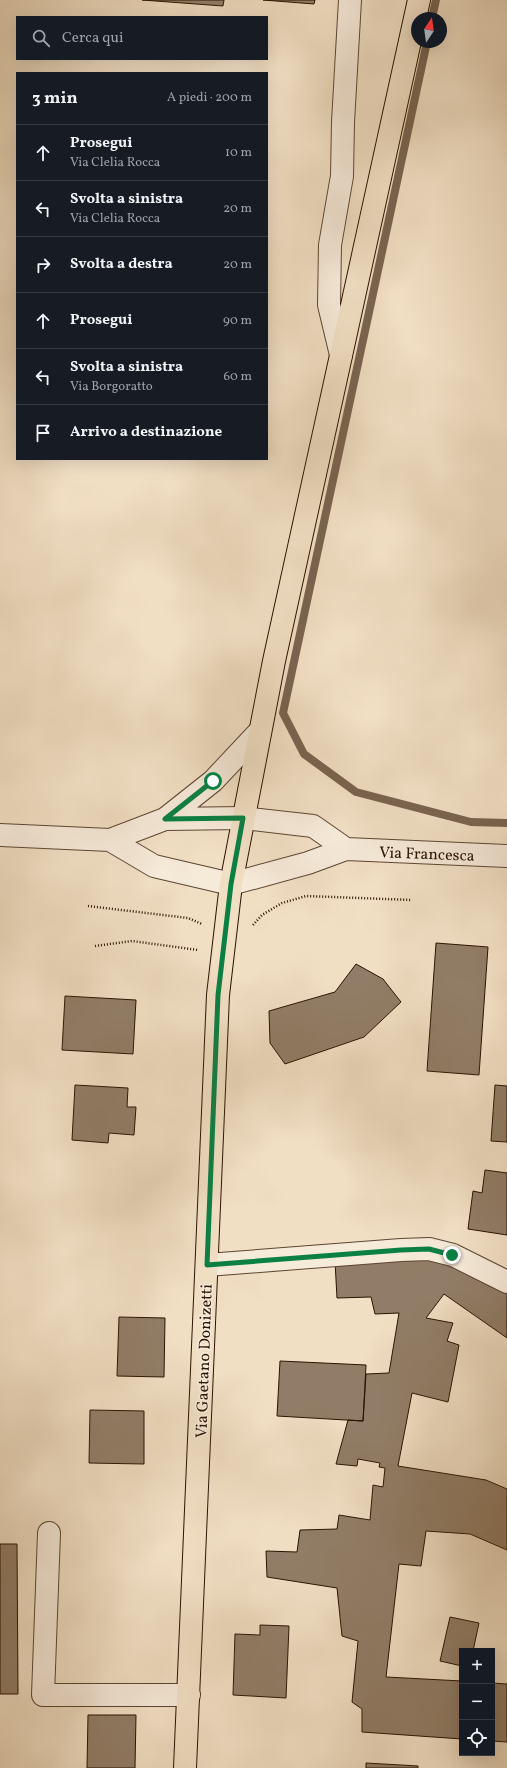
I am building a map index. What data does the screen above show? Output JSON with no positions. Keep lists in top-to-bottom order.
{
  "streets": {
    "main road": ["Via Gaetano Donizetti"],
    "street": ["Via Francesca"]
  },
  "crossings": [
    ["Via Francesca", "Via Gaetano Donizetti"]
  ],
  "north": "top",
  "page": {
    "search": "Cerca qui",
    "heading": ["3 min", "A piedi · 200 m"],
    "list": [
      ["Prosegui", "Via Clelia Rocca", "10 m"],
      ["Svolta a sinistra", "Via Clelia Rocca", "20 m"],
      ["Svolta a destra", "20 m"],
      ["Prosegui", "90 m"],
      ["Svolta a sinistra", "Via Borgoratto", "60 m"],
      "Arrivo a destinazione"
    ],
    "map_buttons": ["+", "−"]
  }
}
